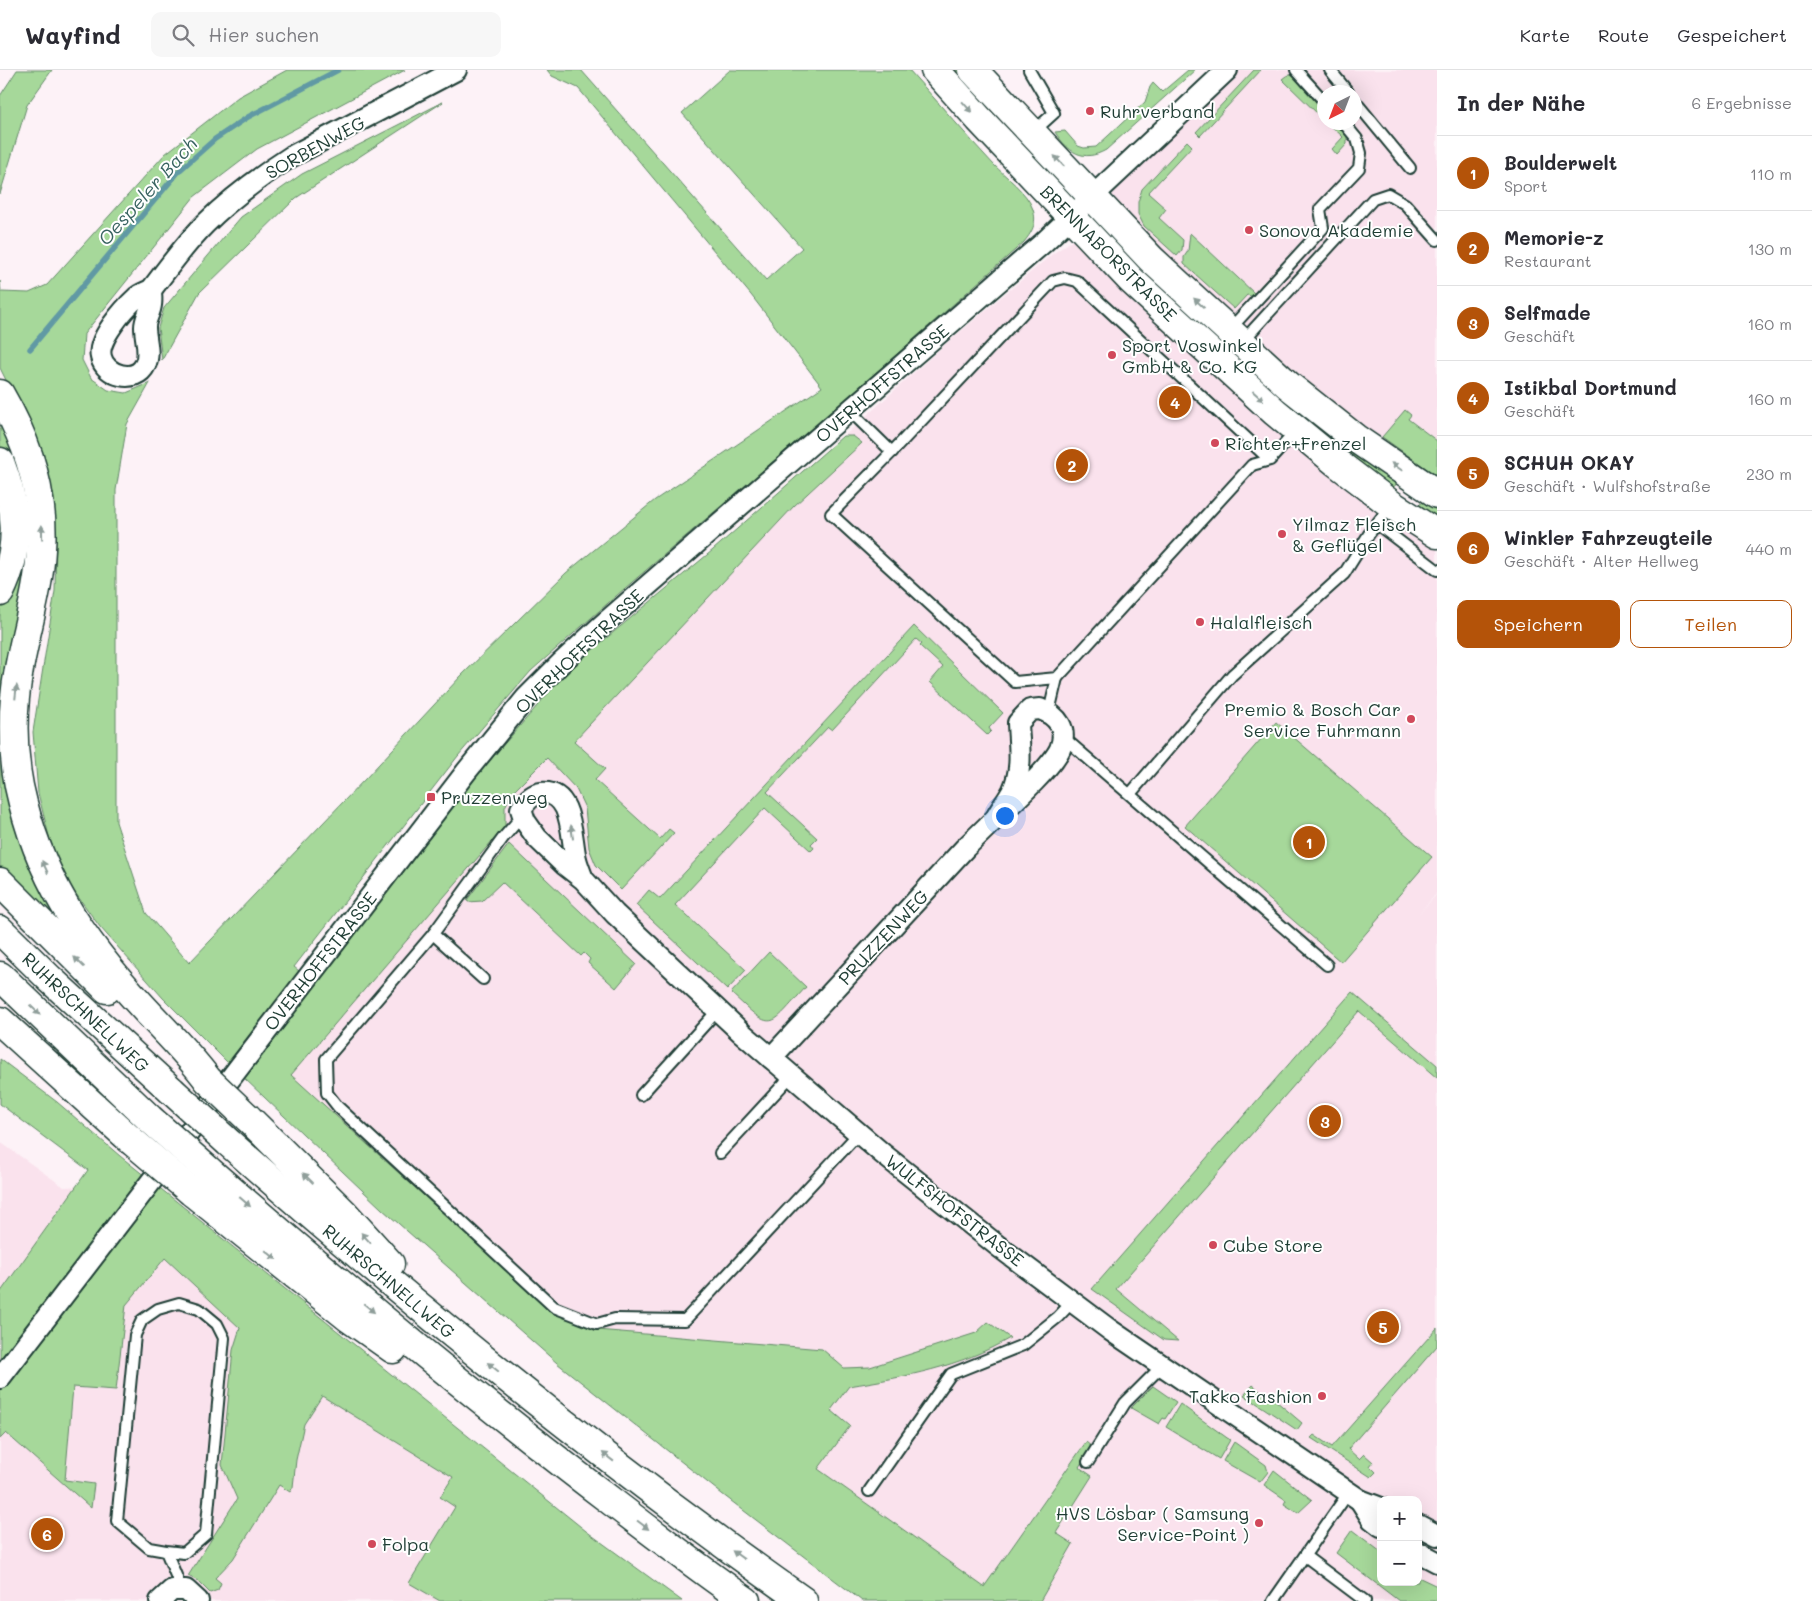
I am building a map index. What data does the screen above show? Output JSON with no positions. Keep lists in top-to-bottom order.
{
  "streets": {
    "main road": ["BRENNABORSTRASSE", "RUHRSCHNELLWEG"],
    "street": [
      "SORBENWEG",
      "OVERHOFFSTRASSE",
      "PRUZZENWEG",
      "WULFSHOFSTRASSE"
    ]
  },
  "crossings": [
    ["BRENNABORSTRASSE", "OVERHOFFSTRASSE"],
    ["PRUZZENWEG", "WULFSHOFSTRASSE"]
  ],
  "water": ["Oespeler Bach"],
  "places": {
    "other": [
      "Ruhrverband",
      "Sonova Akademie",
      "Sport Voswinkel GmbH & Co. KG",
      "Richter+Frenzel",
      "Yilmaz Fleisch & Geflügel",
      "Halalfleisch",
      "Premio & Bosch Car Service Fuhrmann",
      "Cube Store",
      "Takko Fashion",
      "HVS Lösbar ( Samsung Service-Point )",
      "Folpa"
    ],
    "transit": ["Pruzzenweg"]
  },
  "north": "bottom left",
  "page": {
    "header": "Wayfind",
    "search": "Hier suchen",
    "nav": ["Karte", "Route", "Gespeichert"],
    "heading": ["In der Nähe", "6 Ergebnisse"],
    "list": [
      {
        "mark": "1",
        "name": "Boulderwelt",
        "note": "Sport",
        "value": "110 m"
      },
      {
        "mark": "2",
        "name": "Memorie-z",
        "note": "Restaurant",
        "value": "130 m"
      },
      {
        "mark": "3",
        "name": "Selfmade",
        "note": "Geschäft",
        "value": "160 m"
      },
      {
        "mark": "4",
        "name": "Istikbal Dortmund",
        "note": "Geschäft",
        "value": "160 m"
      },
      {
        "mark": "5",
        "name": "SCHUH OKAY",
        "note": "Geschäft · Wulfshofstraße",
        "value": "230 m"
      },
      {
        "mark": "6",
        "name": "Winkler Fahrzeugteile",
        "note": "Geschäft · Alter Hellweg",
        "value": "440 m"
      }
    ],
    "pins": [
      "4",
      "2",
      "1",
      "3",
      "5",
      "6"
    ],
    "buttons": ["Speichern", "Teilen"],
    "map_buttons": ["+", "−"]
  }
}
